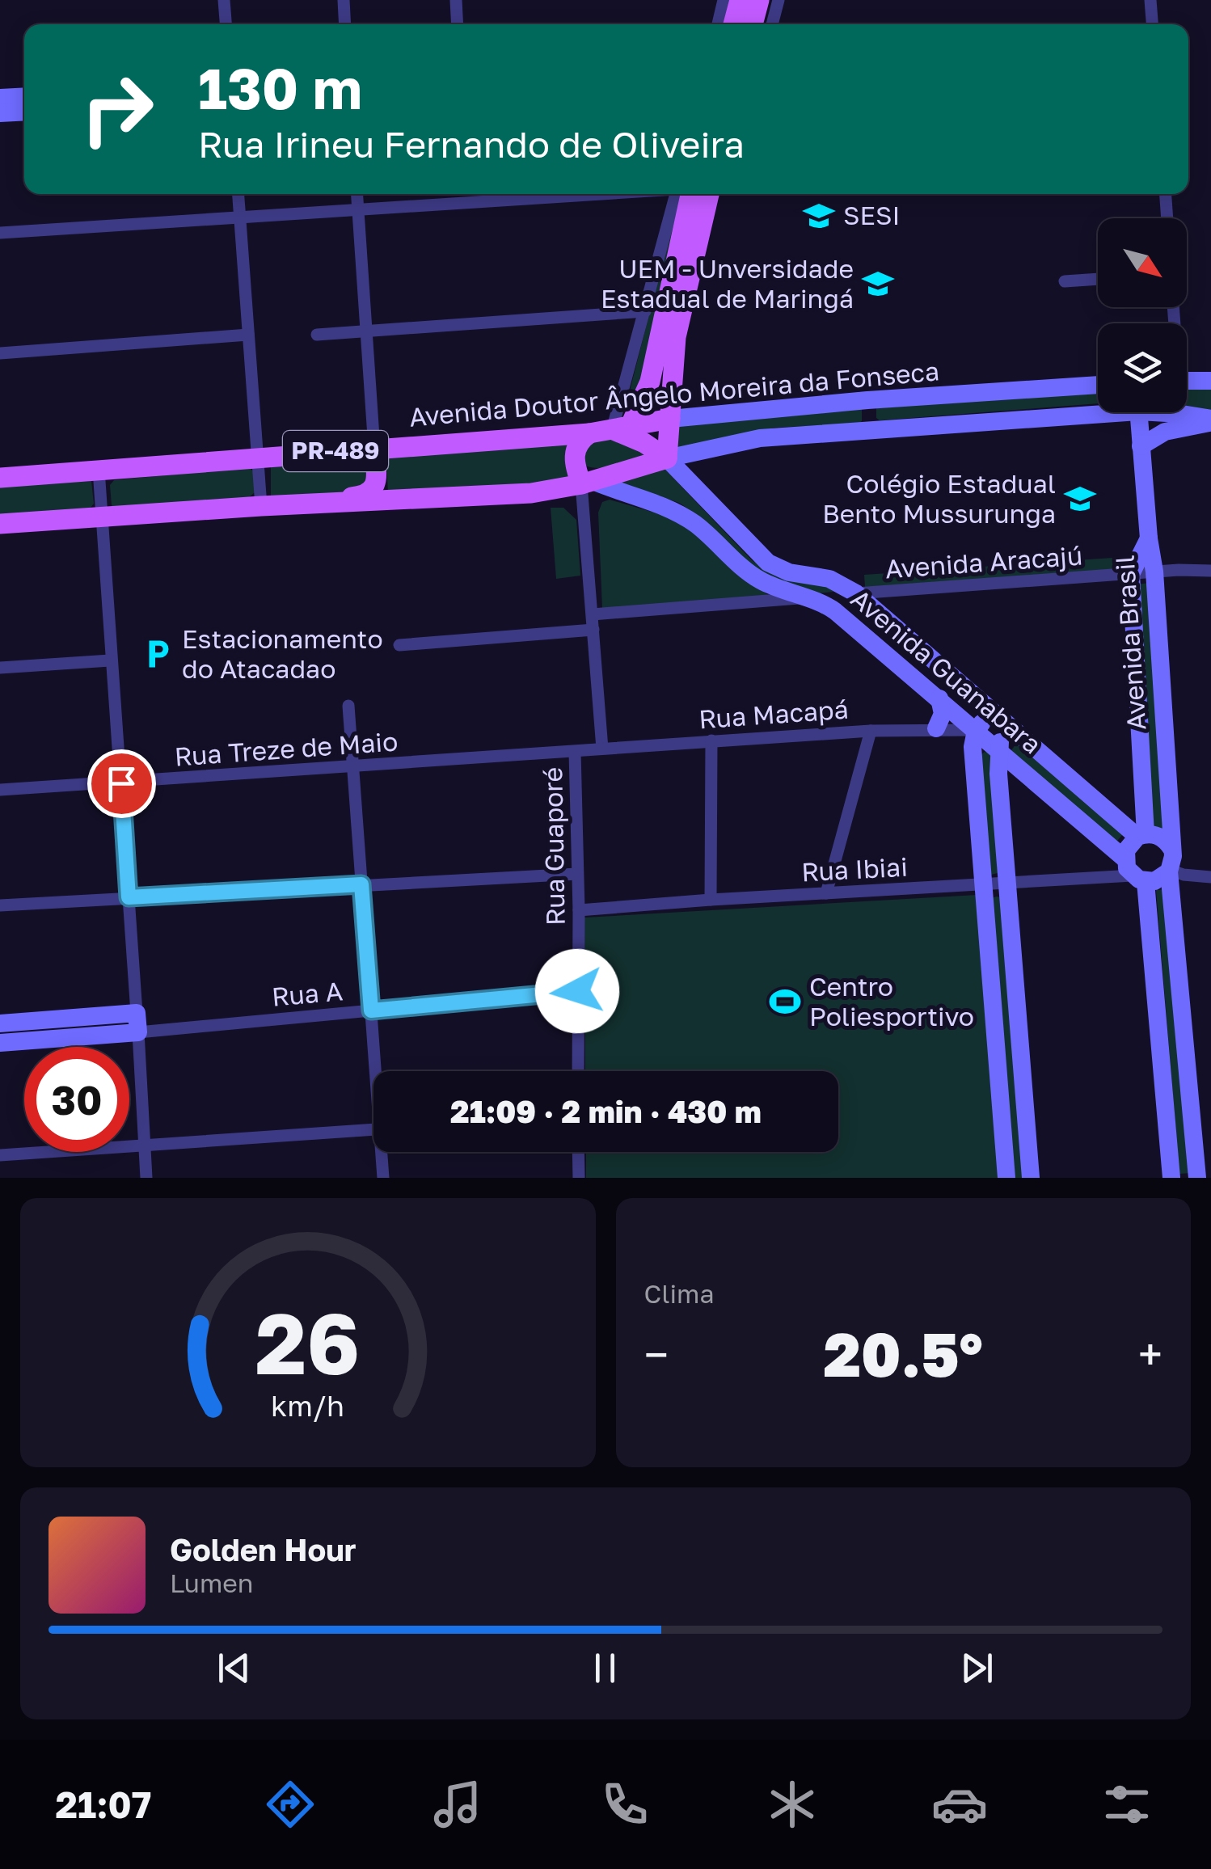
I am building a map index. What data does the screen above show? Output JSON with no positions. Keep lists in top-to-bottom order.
{
  "streets": {
    "main road": ["Avenida Doutor Ângelo Moreira da Fonseca", "PR-489"],
    "street": [
      "Avenida Aracajú",
      "Avenida Brasil",
      "Avenida Guanabara",
      "Rua Macapá",
      "Rua Treze de Maio",
      "Rua Guaporé",
      "Rua Ibiai",
      "Rua A"
    ]
  },
  "crossings": [
    ["Avenida Doutor Ângelo Moreira da Fonseca", "Avenida Guanabara"],
    ["Avenida Doutor Ângelo Moreira da Fonseca", "Rua Guaporé"],
    ["Avenida Aracajú", "Avenida Brasil"],
    ["Avenida Aracajú", "Avenida Guanabara"],
    ["Avenida Brasil", "Avenida Guanabara"],
    ["Avenida Brasil", "Rua Ibiai"],
    ["Avenida Guanabara", "Rua Macapá"],
    ["Avenida Guanabara", "Rua Guaporé"],
    ["Avenida Guanabara", "Rua Ibiai"],
    ["Rua Macapá", "Rua Treze de Maio"],
    ["Rua Macapá", "Rua Guaporé"],
    ["Rua Treze de Maio", "Rua Guaporé"],
    ["Rua Guaporé", "Rua Ibiai"],
    ["Rua Guaporé", "Rua A"]
  ],
  "places": {
    "school or university": ["SESI", "UEM - Unversidade Estadual de Maringá", "Colégio Estadual Bento Mussurunga"],
    "parking": ["Estacionamento do Atacadao"],
    "sports": ["Centro Poliesportivo"]
  },
  "north": "bottom right",
  "page": {
    "turn": ["130 m", "Rua Irineu Fernando de Oliveira"],
    "limit": "30",
    "trip": "21:09 · 2 min · 430 m",
    "tile": "Clima",
    "heat": ["−", "20.5°", "+"],
    "song": ["Golden Hour", "Lumen"],
    "tabs": "21:07",
    "gauge": ["26", "km/h"]
  }
}
